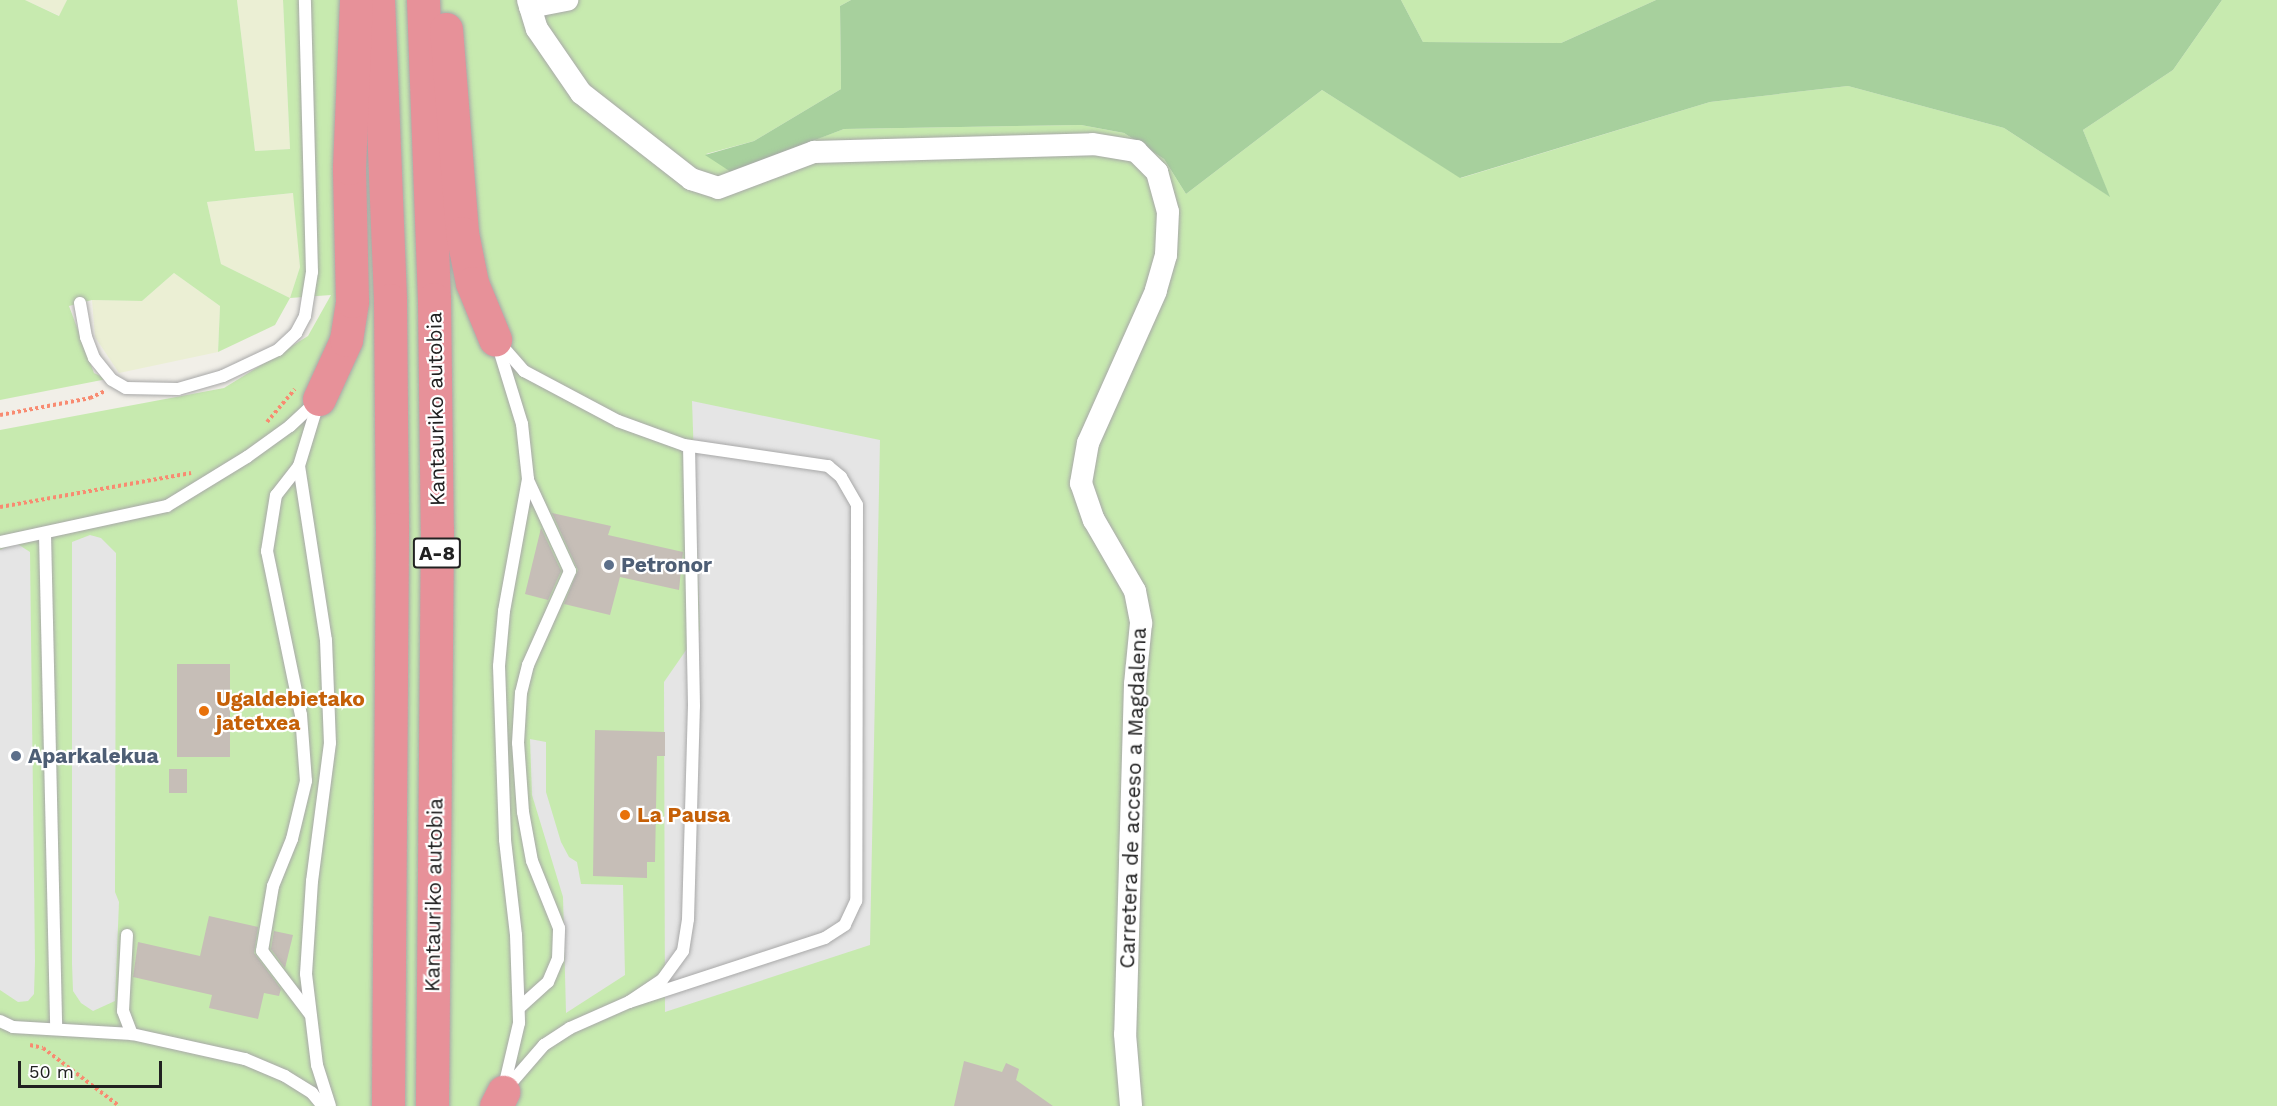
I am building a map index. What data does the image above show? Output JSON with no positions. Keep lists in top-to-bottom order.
{
  "streets": {
    "highway": ["Kantauriko autobia", "A-8"],
    "street": ["Carretera de acceso a Magdalena"]
  },
  "places": [
    "Petronor",
    "Ugaldebietako jatetxea",
    "Aparkalekua",
    "La Pausa"
  ],
  "scale_bar": "50 m"
}
